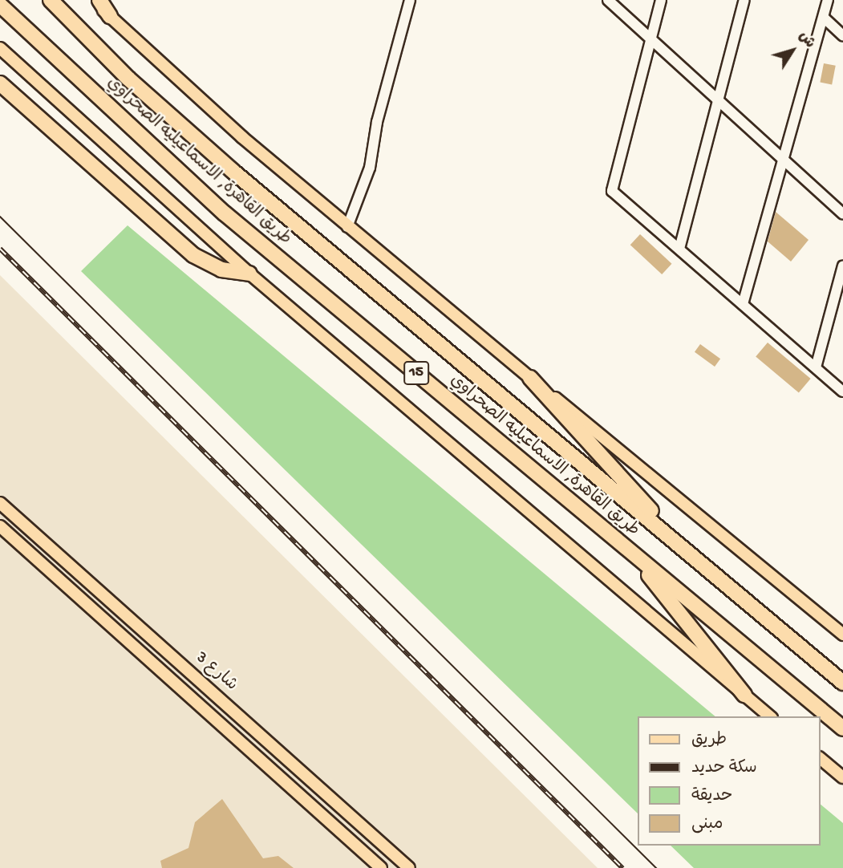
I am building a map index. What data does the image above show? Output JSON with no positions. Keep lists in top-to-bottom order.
{
  "streets": {
    "highway": ["طريق القاهرة, الاسماعيليه الصحراوي", "15"],
    "main road": ["شارع 3"]
  },
  "legend": [
    "طريق",
    "سكة حديد",
    "حديقة",
    "مبنى"
  ],
  "north": "top right"
}
